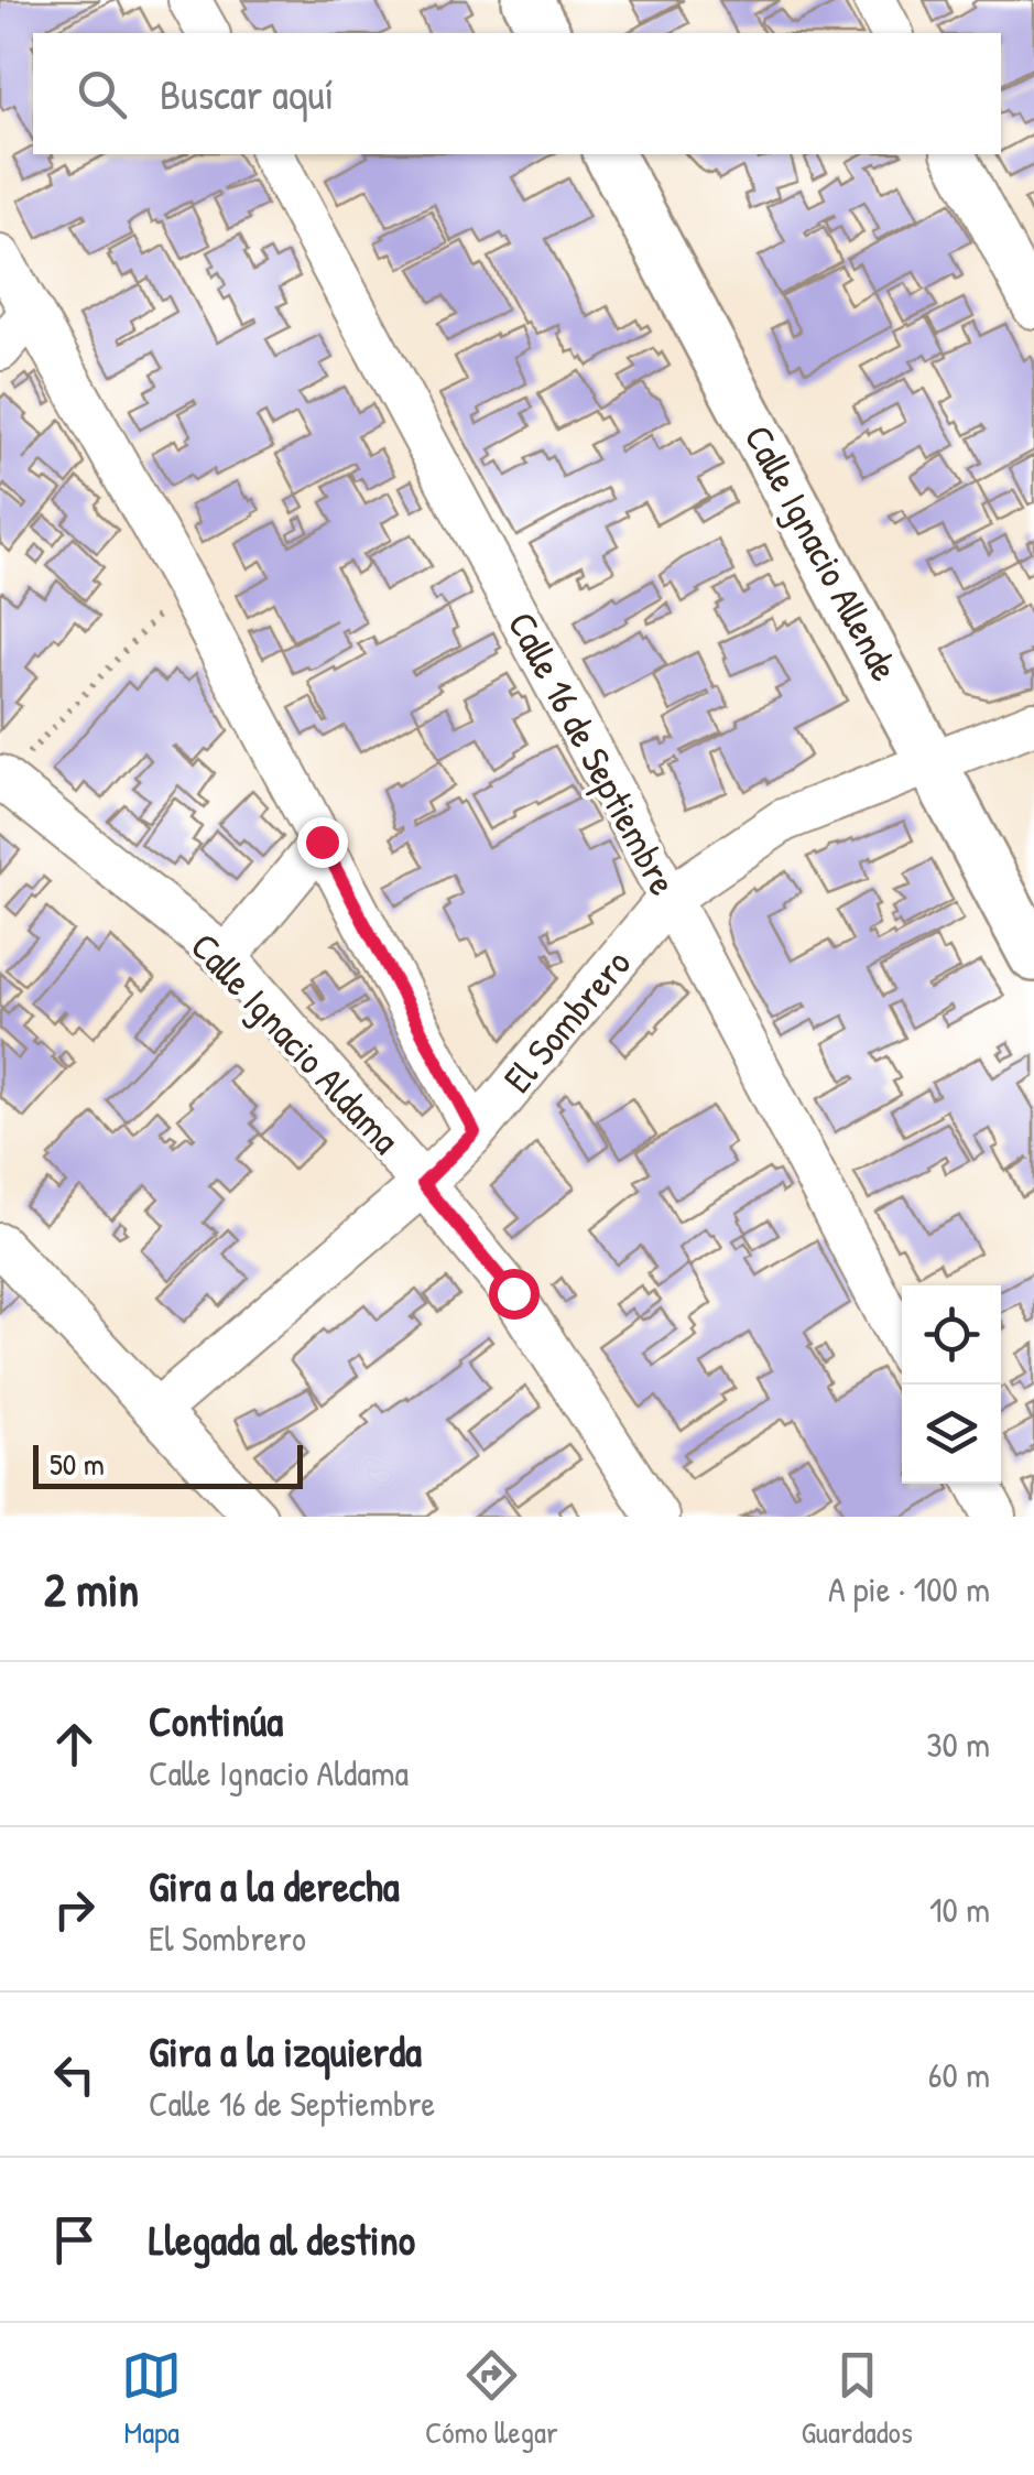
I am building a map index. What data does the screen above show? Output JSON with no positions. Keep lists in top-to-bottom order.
{
  "streets": {
    "street": [
      "Calle Ignacio Allende",
      "Calle 16 de Septiembre",
      "El Sombrero",
      "Calle Ignacio Aldama"
    ]
  },
  "crossings": [
    ["Calle Ignacio Allende", "El Sombrero"],
    ["Calle 16 de Septiembre", "El Sombrero"],
    ["El Sombrero", "Calle Ignacio Aldama"]
  ],
  "scale_bar": "50 m",
  "page": {
    "search": "Buscar aquí",
    "scale": "50 m",
    "heading": ["2 min", "A pie · 100 m"],
    "list": [
      ["Continúa", "Calle Ignacio Aldama", "30 m"],
      ["Gira a la derecha", "El Sombrero", "10 m"],
      ["Gira a la izquierda", "Calle 16 de Septiembre", "60 m"],
      "Llegada al destino"
    ],
    "nav": ["Mapa", "Cómo llegar", "Guardados"]
  }
}
